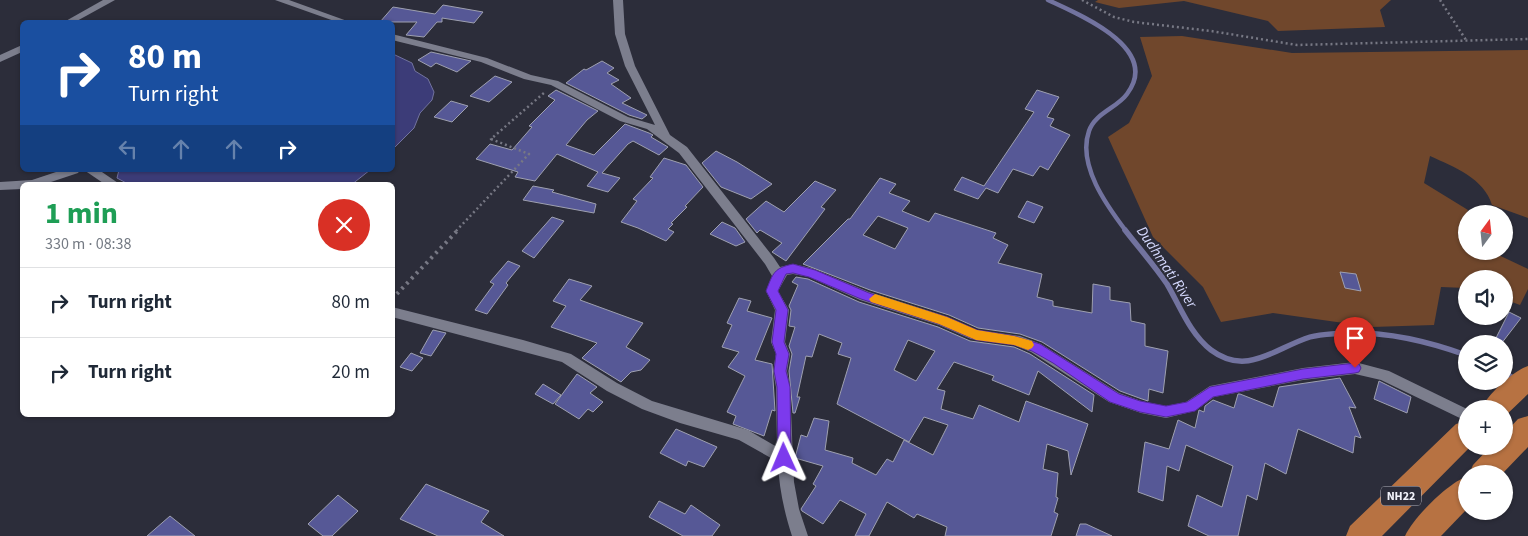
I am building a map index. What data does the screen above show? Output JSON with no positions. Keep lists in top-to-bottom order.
{
  "streets": {
    "highway": ["NH22"]
  },
  "water": ["Dudhmati River"],
  "north": "top",
  "page": {
    "turn": ["80 m", "Turn right"],
    "heading": ["1 min", "330 m · 08:38"],
    "map_buttons": ["+", "−"],
    "list": [
      {
        "name": "Turn right",
        "value": "80 m"
      },
      {
        "name": "Turn right",
        "value": "20 m"
      }
    ]
  }
}
